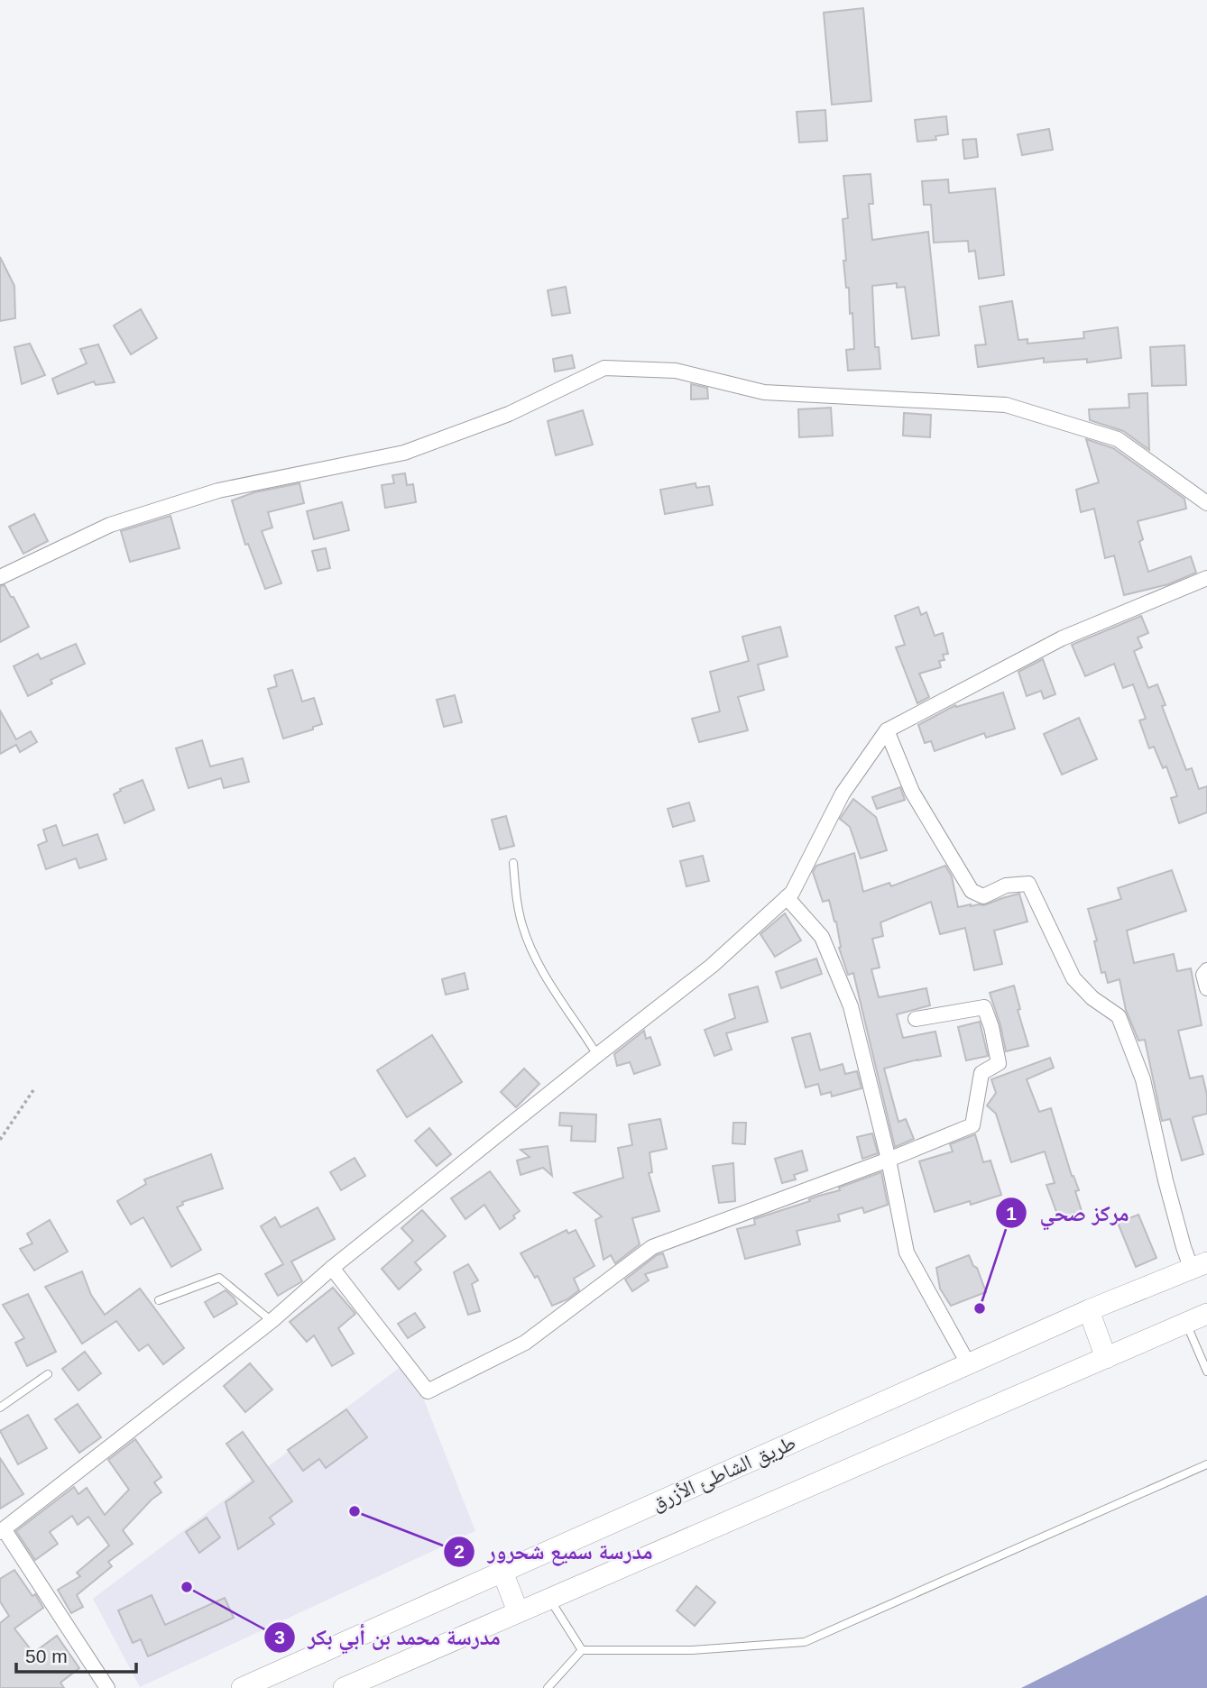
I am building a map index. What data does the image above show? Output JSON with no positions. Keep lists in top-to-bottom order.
{
  "streets": {
    "main road": ["طريق الشاطئ الأزرق"]
  },
  "places": ["مركز صحي", "مدرسة سميع شحرور", "مدرسة محمد بن أبي بكر"],
  "scale_bar": "50 m"
}
